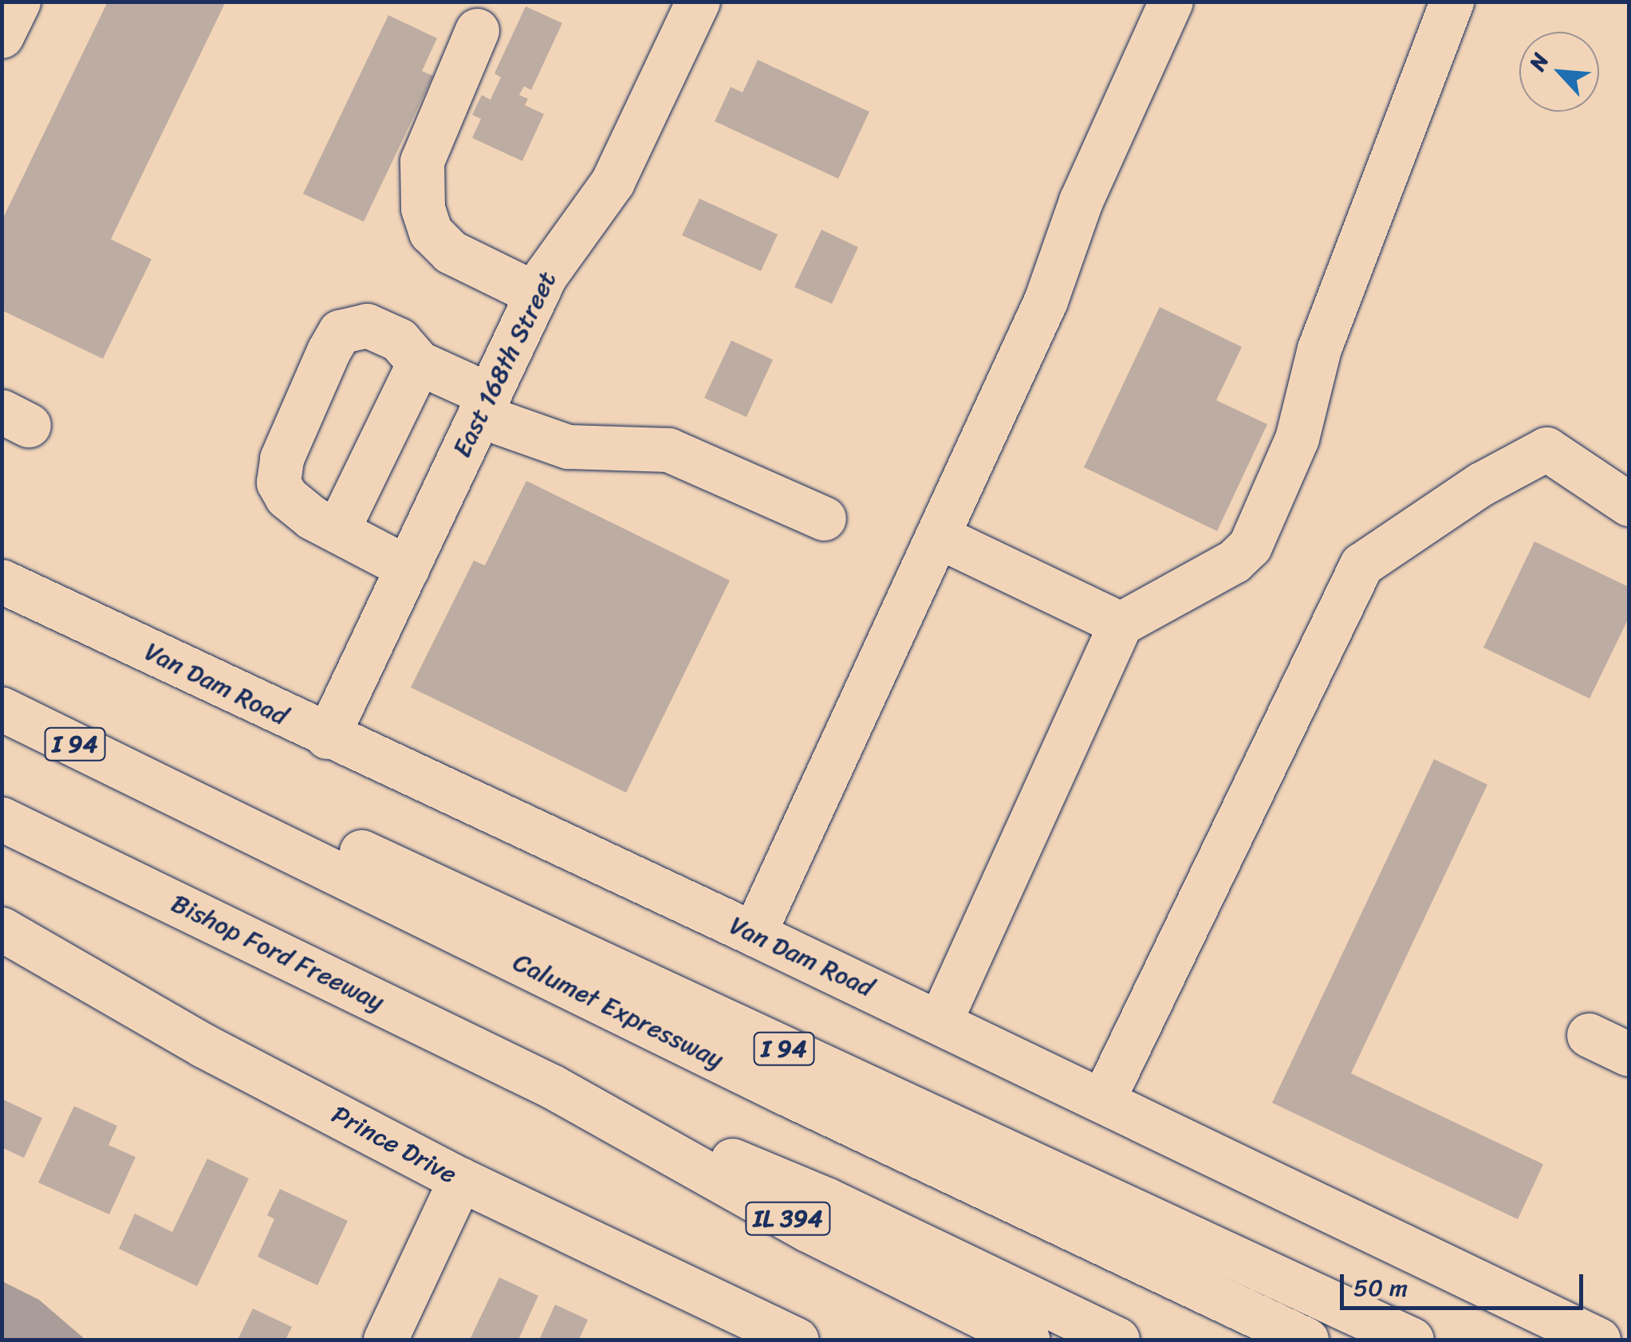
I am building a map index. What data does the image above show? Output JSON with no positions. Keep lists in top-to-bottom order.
{
  "streets": {
    "main road": [
      "East 168th Street",
      "Van Dam Road",
      "I 94",
      "Bishop Ford Freeway",
      "Calumet Expressway",
      "Prince Drive",
      "IL 394"
    ]
  },
  "crossings": [
    ["East 168th Street", "Van Dam Road"],
    ["I 94", "Calumet Expressway"],
    ["Bishop Ford Freeway", "IL 394"]
  ],
  "scale_bar": "50 m",
  "north": "top left"
}
